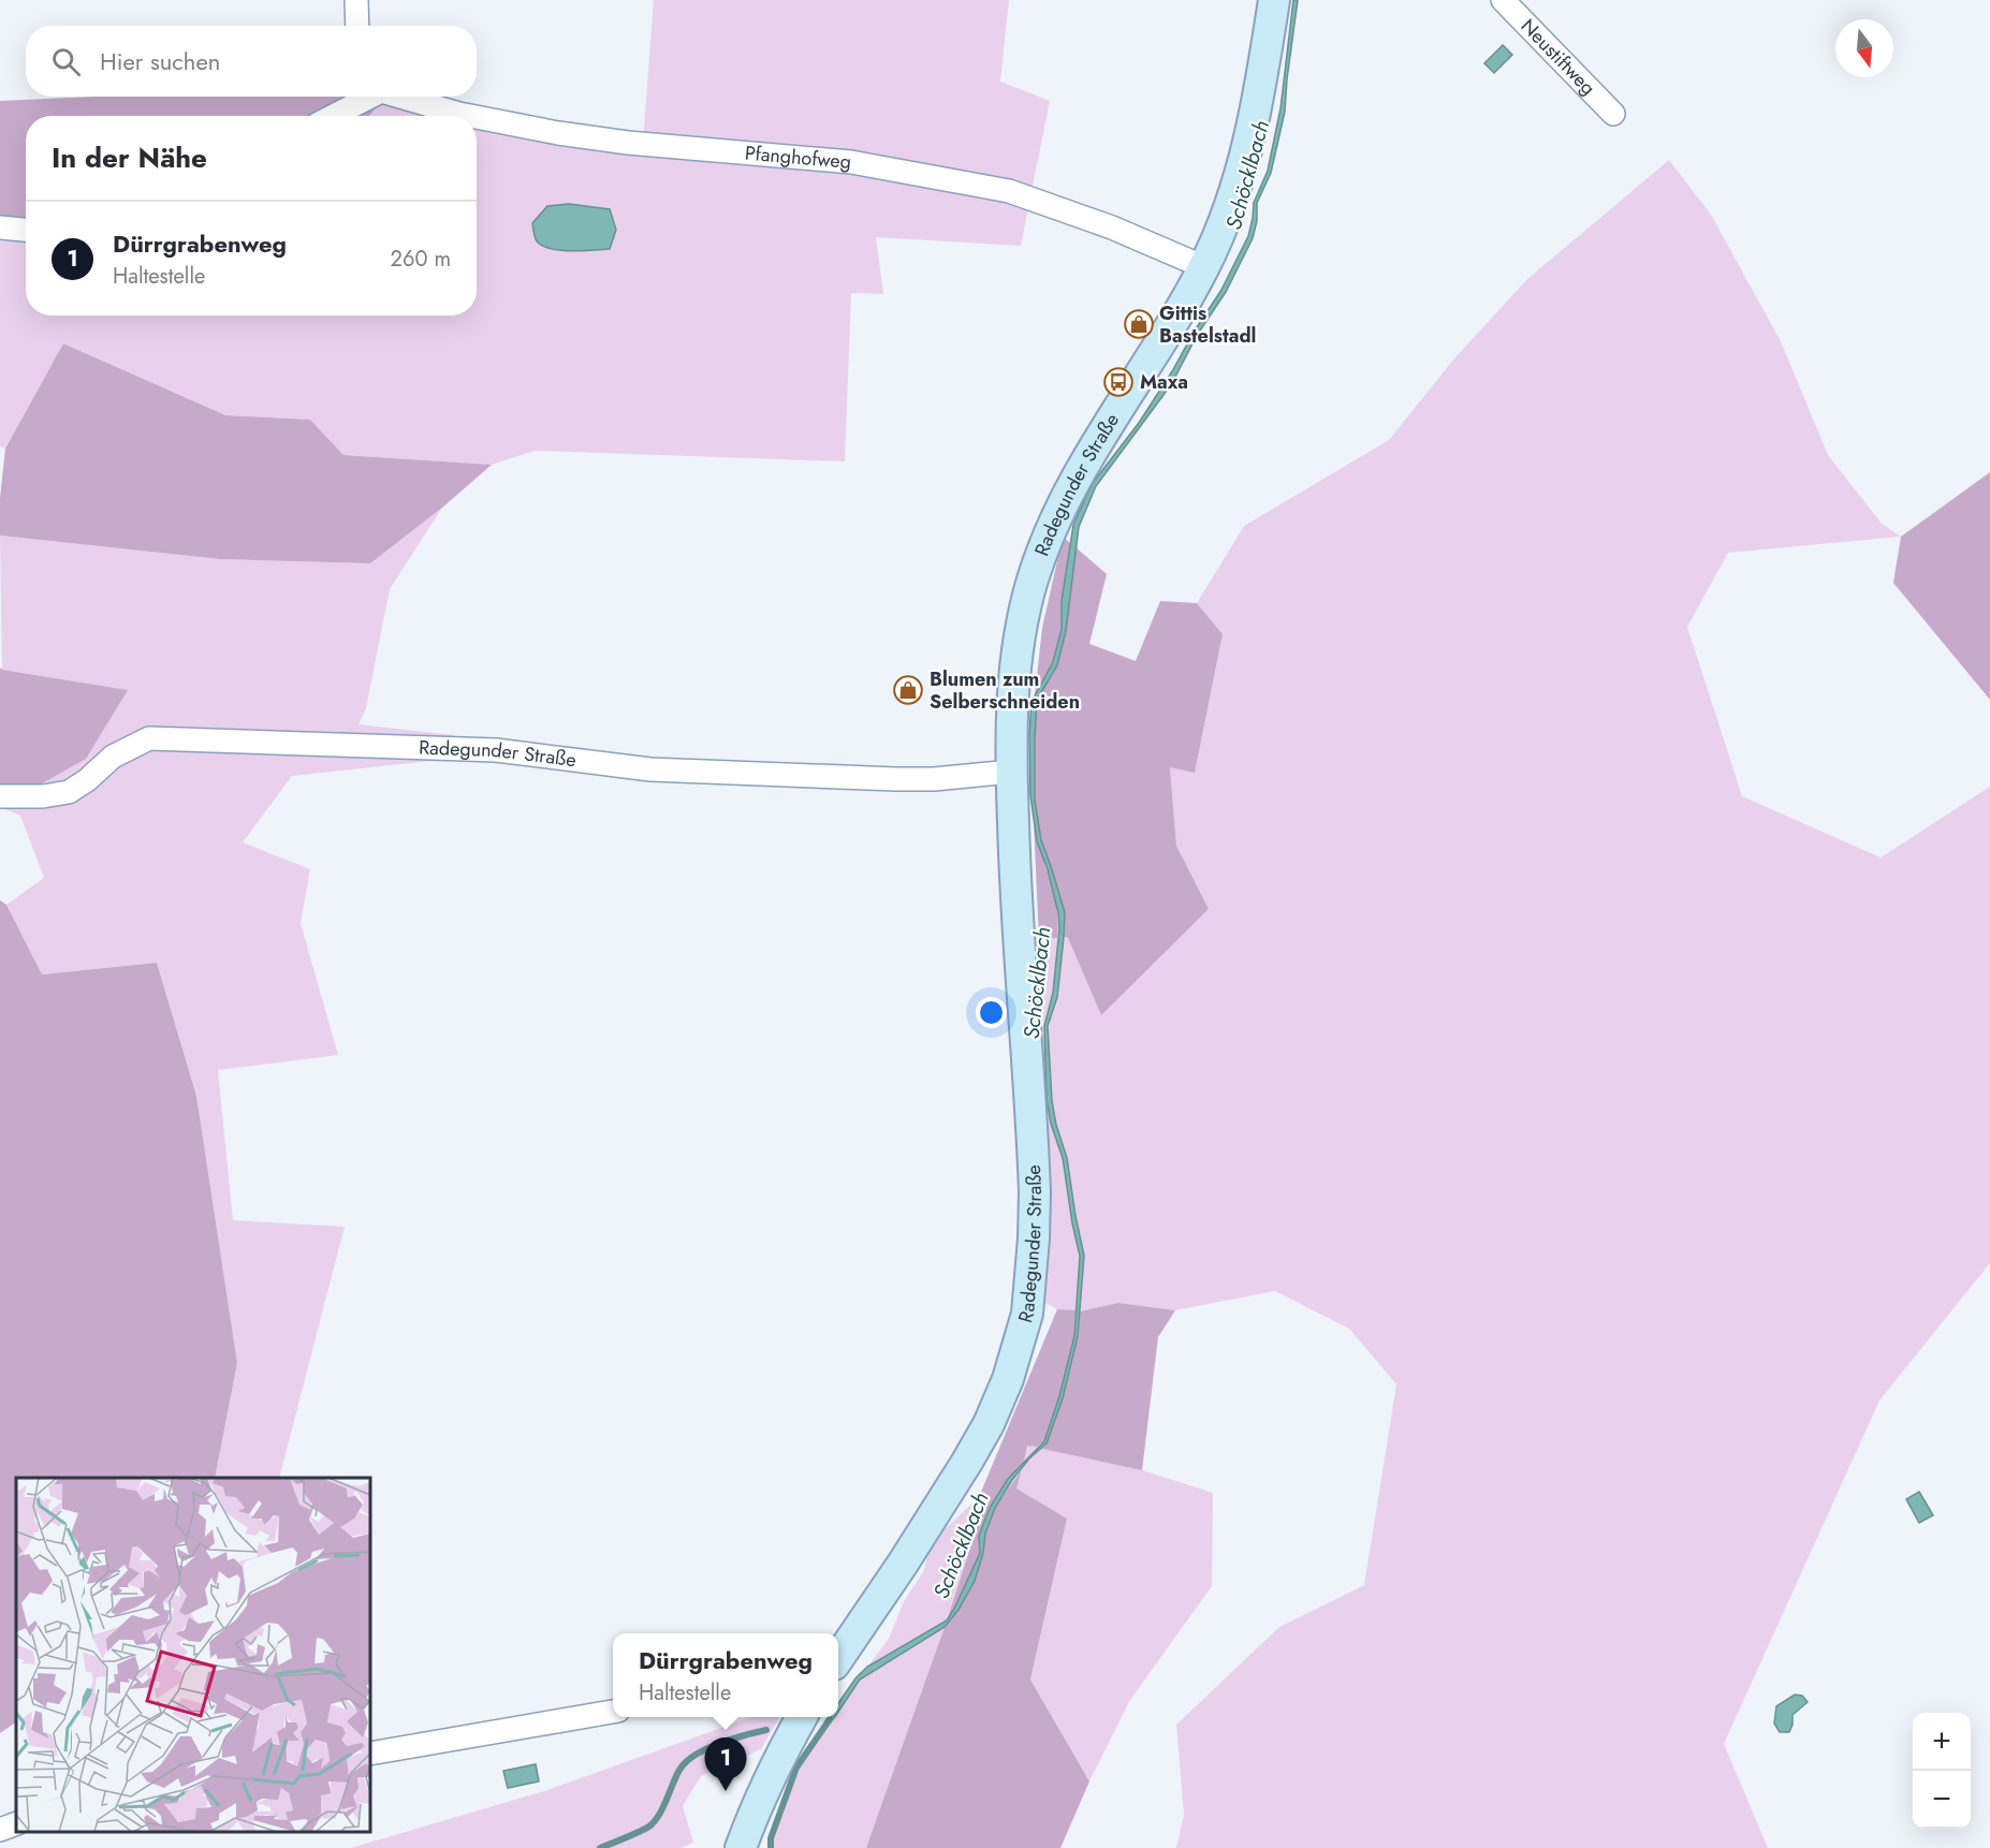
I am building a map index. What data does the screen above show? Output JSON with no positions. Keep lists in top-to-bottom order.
{
  "streets": {
    "main road": ["Radegunder Straße"],
    "street": ["Neustiftweg", "Pfanghofweg"]
  },
  "crossings": [
    ["Pfanghofweg", "Radegunder Straße"]
  ],
  "water": ["Schöcklbach"],
  "places": {
    "shop": ["Gittis Bastelstadl", "Blumen zum Selberschneiden"],
    "bus stop": ["Maxa"]
  },
  "north": "bottom",
  "page": {
    "search": "Hier suchen",
    "heading": "In der Nähe",
    "list": [
      {
        "mark": "1",
        "name": "Dürrgrabenweg",
        "note": "Haltestelle",
        "value": "260 m"
      }
    ],
    "popup": ["Dürrgrabenweg", "Haltestelle"],
    "map_buttons": ["+", "−"],
    "pins": "1"
  }
}
